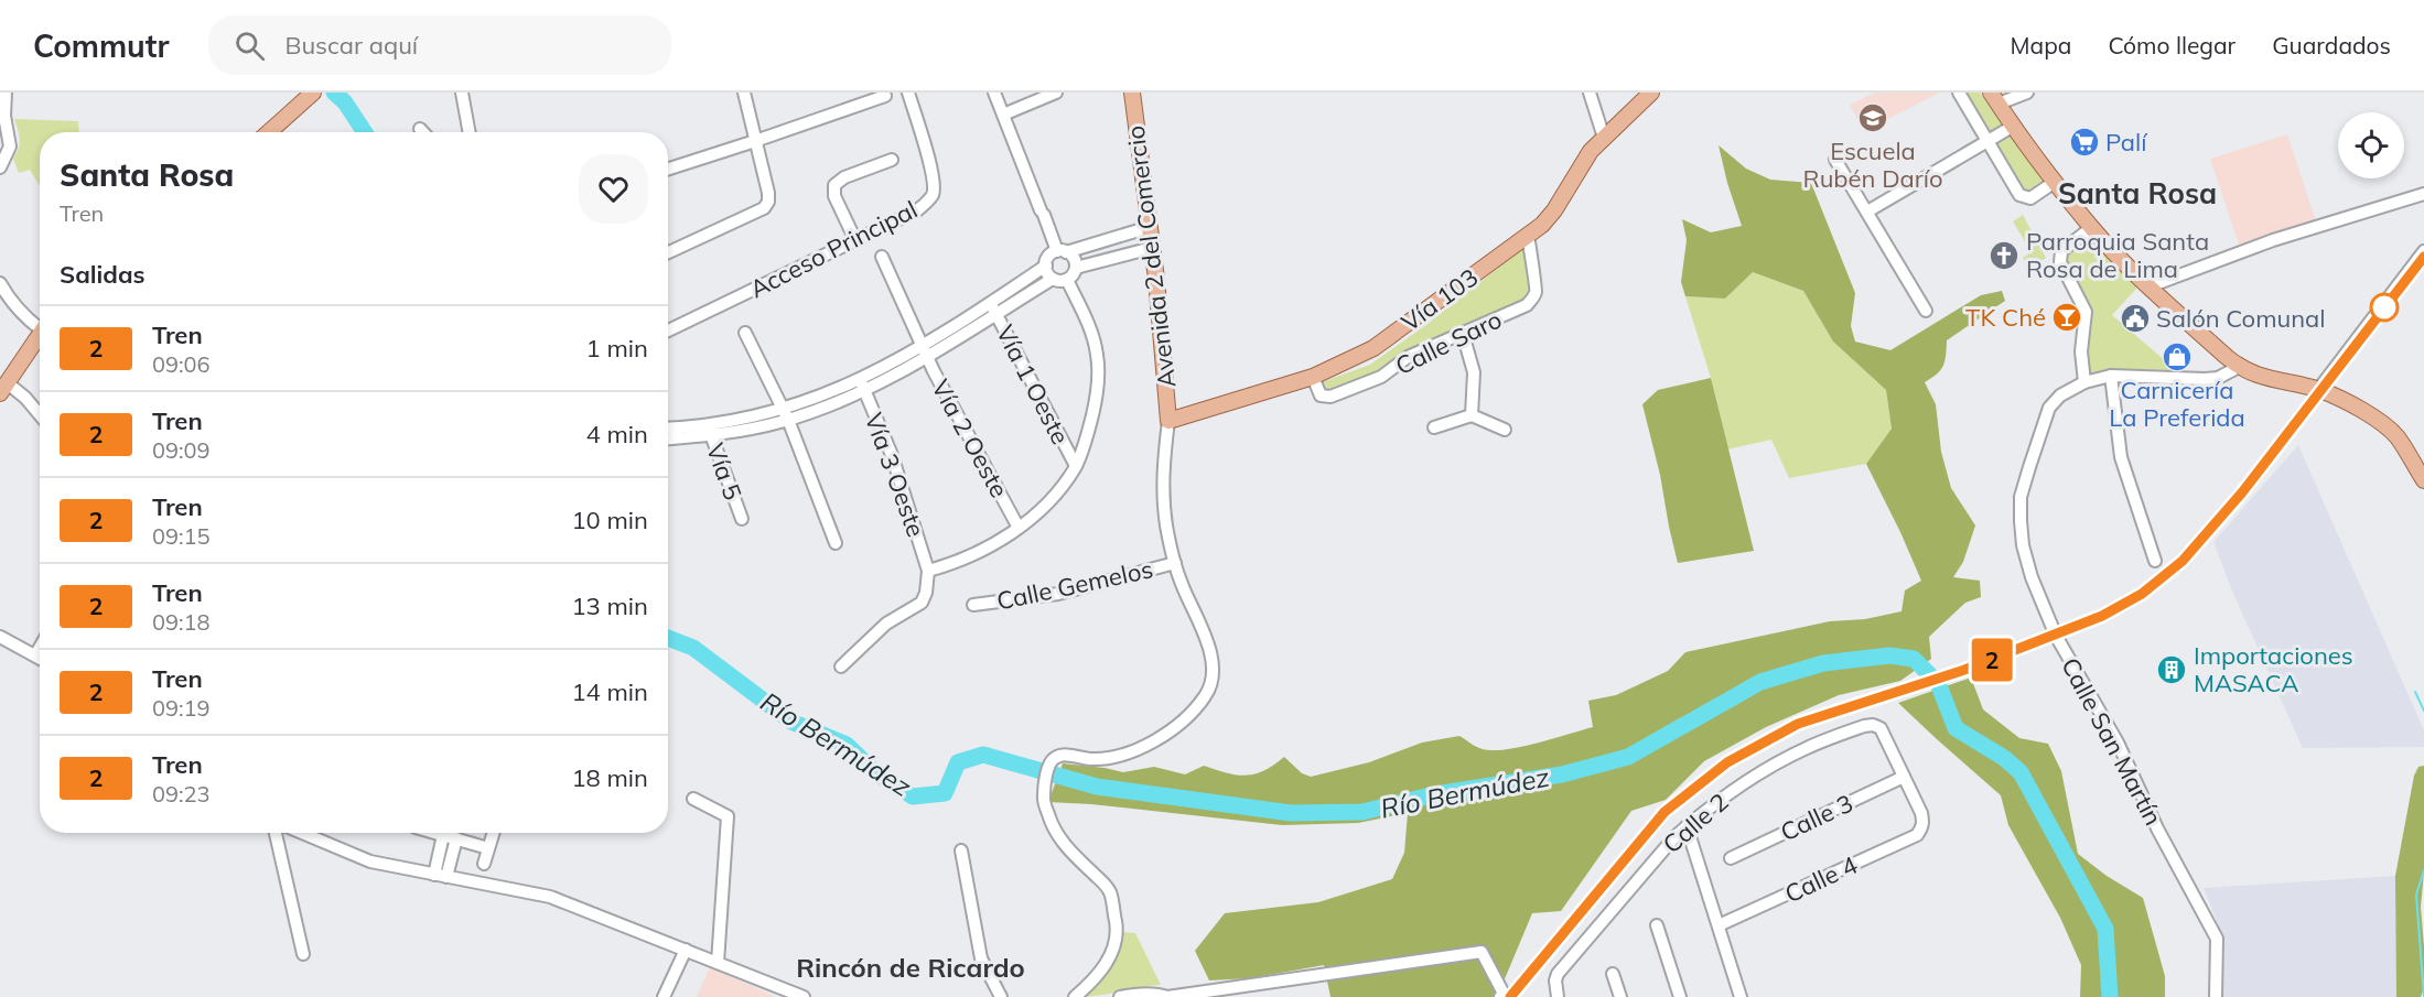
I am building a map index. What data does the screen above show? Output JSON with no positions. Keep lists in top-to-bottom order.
{
  "streets": {
    "main road": ["Avenida 2 del Comercio", "Vía 103"],
    "street": [
      "Acceso Principal",
      "Calle Saro",
      "Vía 1 Oeste",
      "Vía 2 Oeste",
      "Vía 5",
      "Vía 3 Oeste",
      "Calle Gemelos",
      "Calle San Martín",
      "Calle 3",
      "Calle 2",
      "Calle 4"
    ]
  },
  "crossings": [
    ["Avenida 2 del Comercio", "Vía 103"],
    ["Vía 103", "Calle Saro"],
    ["Calle 3", "Calle 2"],
    ["Calle 3", "Calle 4"],
    ["Calle 2", "Calle 4"]
  ],
  "districts": ["Santa Rosa", "Rincón de Ricardo"],
  "water": ["Río Bermúdez"],
  "places": {
    "school or university": ["Escuela Rubén Darío"],
    "supermarket": ["Palí"],
    "church": ["Parroquia Santa Rosa de Lima"],
    "bar": ["TK Ché"],
    "public building": ["Salón Comunal"],
    "shop": ["Carnicería La Preferida"],
    "building": ["Importaciones MASACA"]
  },
  "page": {
    "header": "Commutr",
    "search": "Buscar aquí",
    "nav": ["Mapa", "Cómo llegar", "Guardados"],
    "on_map": "2",
    "heading": [
      ["Santa Rosa", "Tren"],
      "Salidas"
    ],
    "list": [
      {
        "mark": "2",
        "name": "Tren",
        "note": "09:06",
        "value": "1 min"
      },
      {
        "mark": "2",
        "name": "Tren",
        "note": "09:09",
        "value": "4 min"
      },
      {
        "mark": "2",
        "name": "Tren",
        "note": "09:15",
        "value": "10 min"
      },
      {
        "mark": "2",
        "name": "Tren",
        "note": "09:18",
        "value": "13 min"
      },
      {
        "mark": "2",
        "name": "Tren",
        "note": "09:19",
        "value": "14 min"
      },
      {
        "mark": "2",
        "name": "Tren",
        "note": "09:23",
        "value": "18 min"
      }
    ]
  }
}
